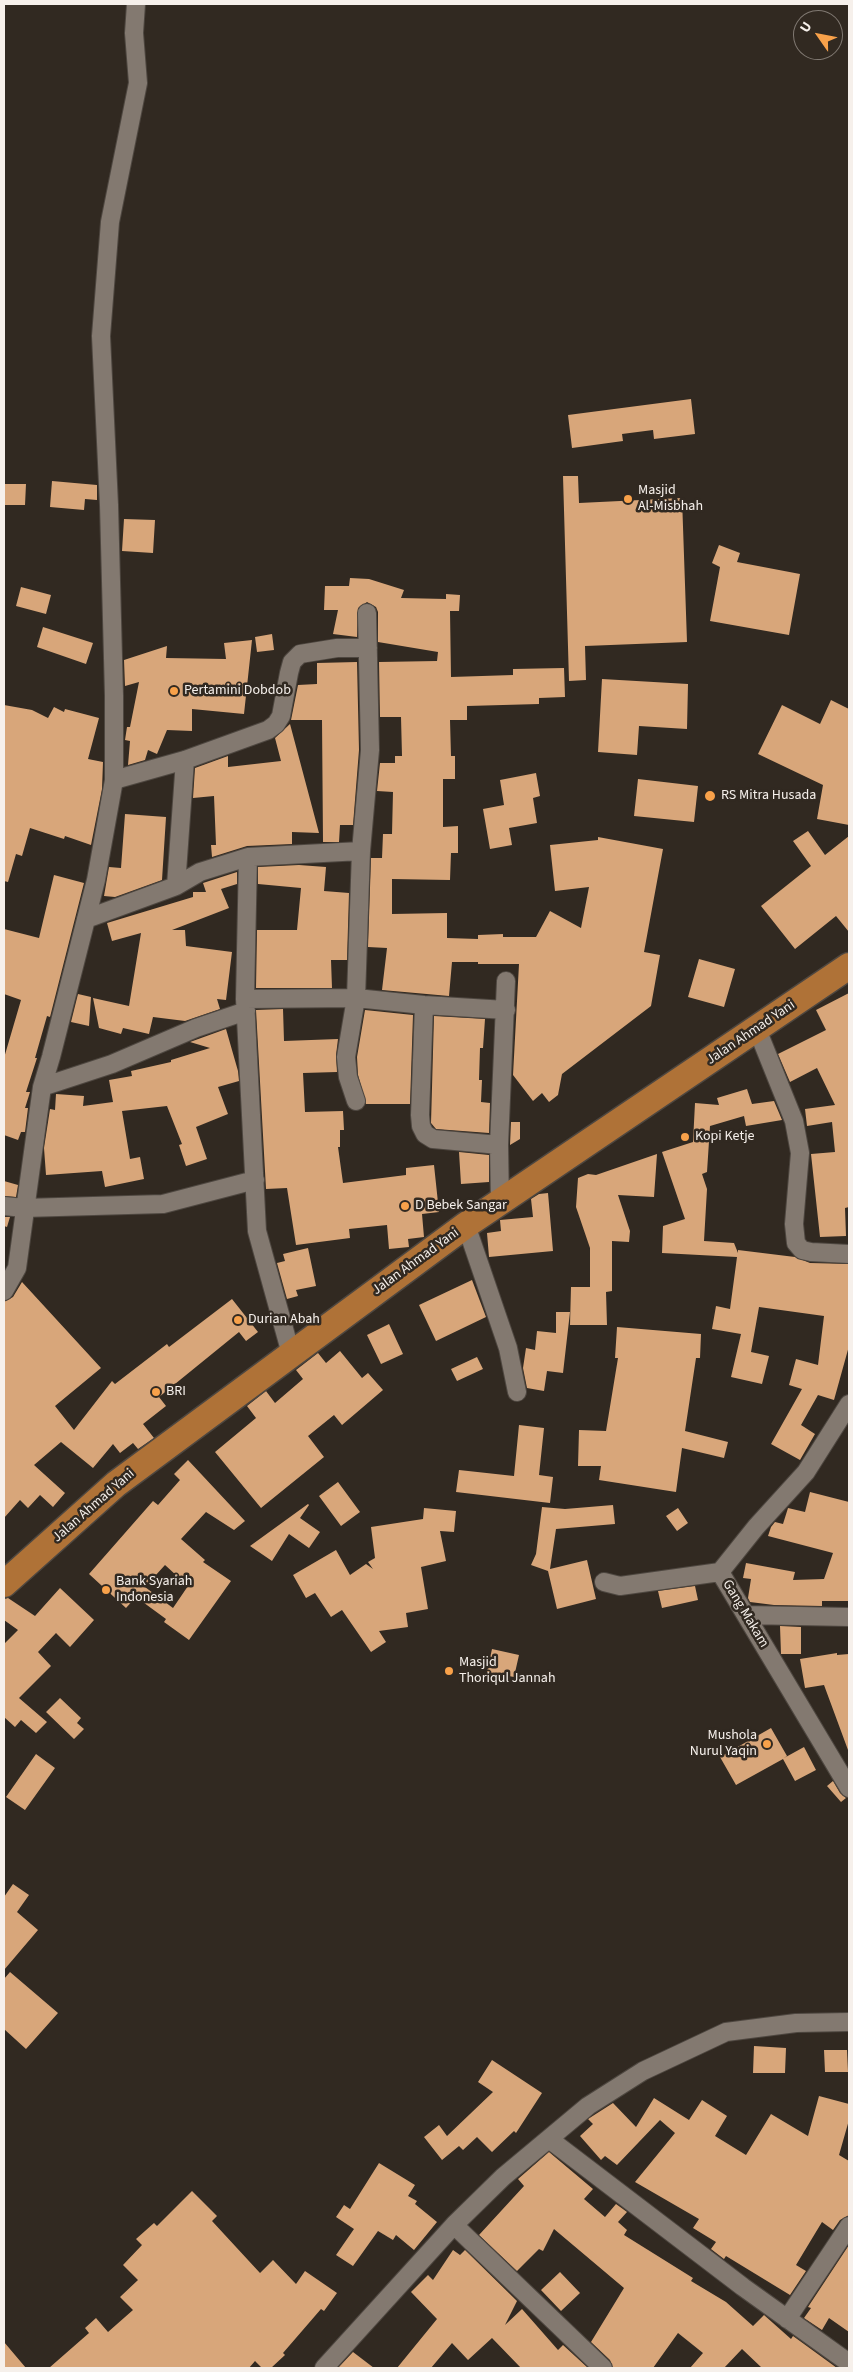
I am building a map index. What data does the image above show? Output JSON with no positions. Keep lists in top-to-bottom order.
{
  "streets": {
    "highway": ["Jalan Ahmad Yani"],
    "street": ["Gang Makam"]
  },
  "places": [
    "Masjid Al-Misbhah",
    "Pertamini Dobdob",
    "RS Mitra Husada",
    "Kopi Ketje",
    "D Bebek Sangar",
    "Durian Abah",
    "BRI",
    "Bank Syariah Indonesia",
    "Masjid Thoriqul Jannah",
    "Mushola Nurul Yaqin"
  ],
  "north": "top left"
}
